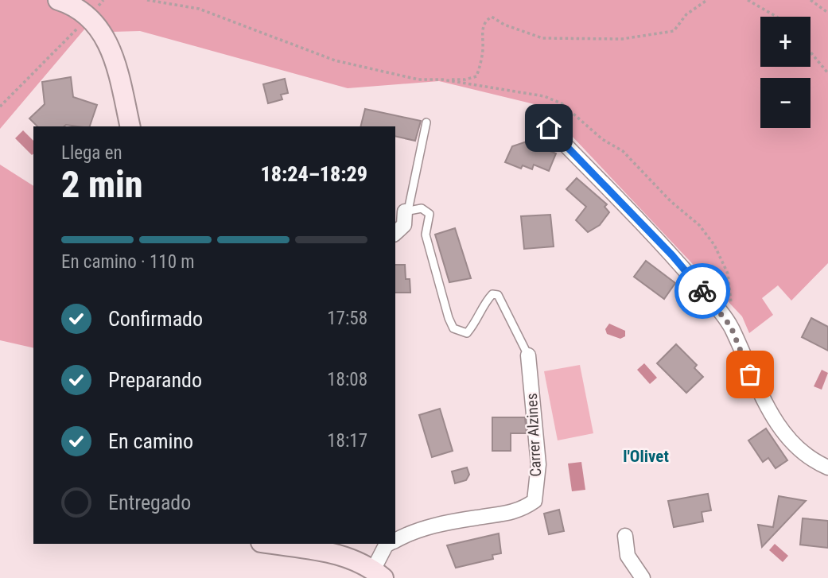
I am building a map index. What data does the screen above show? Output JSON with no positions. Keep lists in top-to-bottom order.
{
  "streets": {
    "street": ["Carrer Alzines"]
  },
  "districts": ["l'Olivet"],
  "page": {
    "map_buttons": ["+", "−"],
    "heading": ["2 min", "Llega en", "18:24–18:29"],
    "bar": "En camino · 110 m",
    "list": [
      ["Confirmado", "17:58"],
      ["Preparando", "18:08"],
      ["En camino", "18:17"],
      "Entregado"
    ]
  }
}
